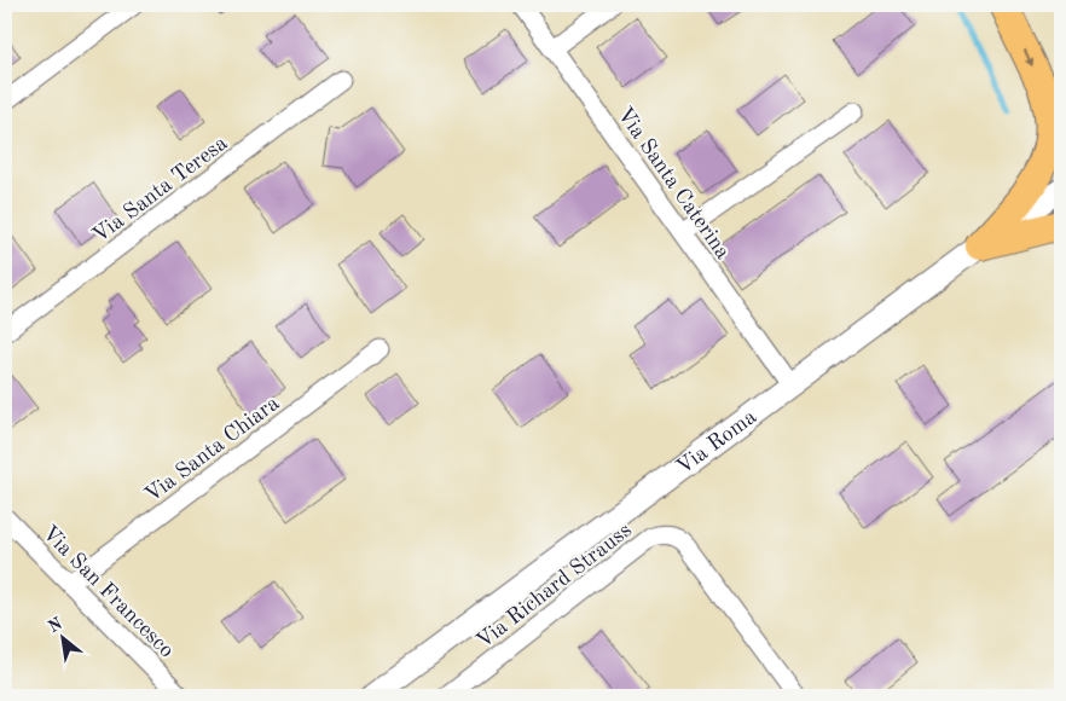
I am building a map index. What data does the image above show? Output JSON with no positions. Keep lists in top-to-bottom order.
{
  "streets": {
    "street": [
      "Via Santa Caterina",
      "Via Santa Teresa",
      "Via Roma",
      "Via Santa Chiara",
      "Via Richard Strauss",
      "Via San Francesco"
    ]
  },
  "crossings": [
    ["Via Santa Caterina", "Via Roma"],
    ["Via Santa Chiara", "Via San Francesco"]
  ],
  "north": "top left"
}
